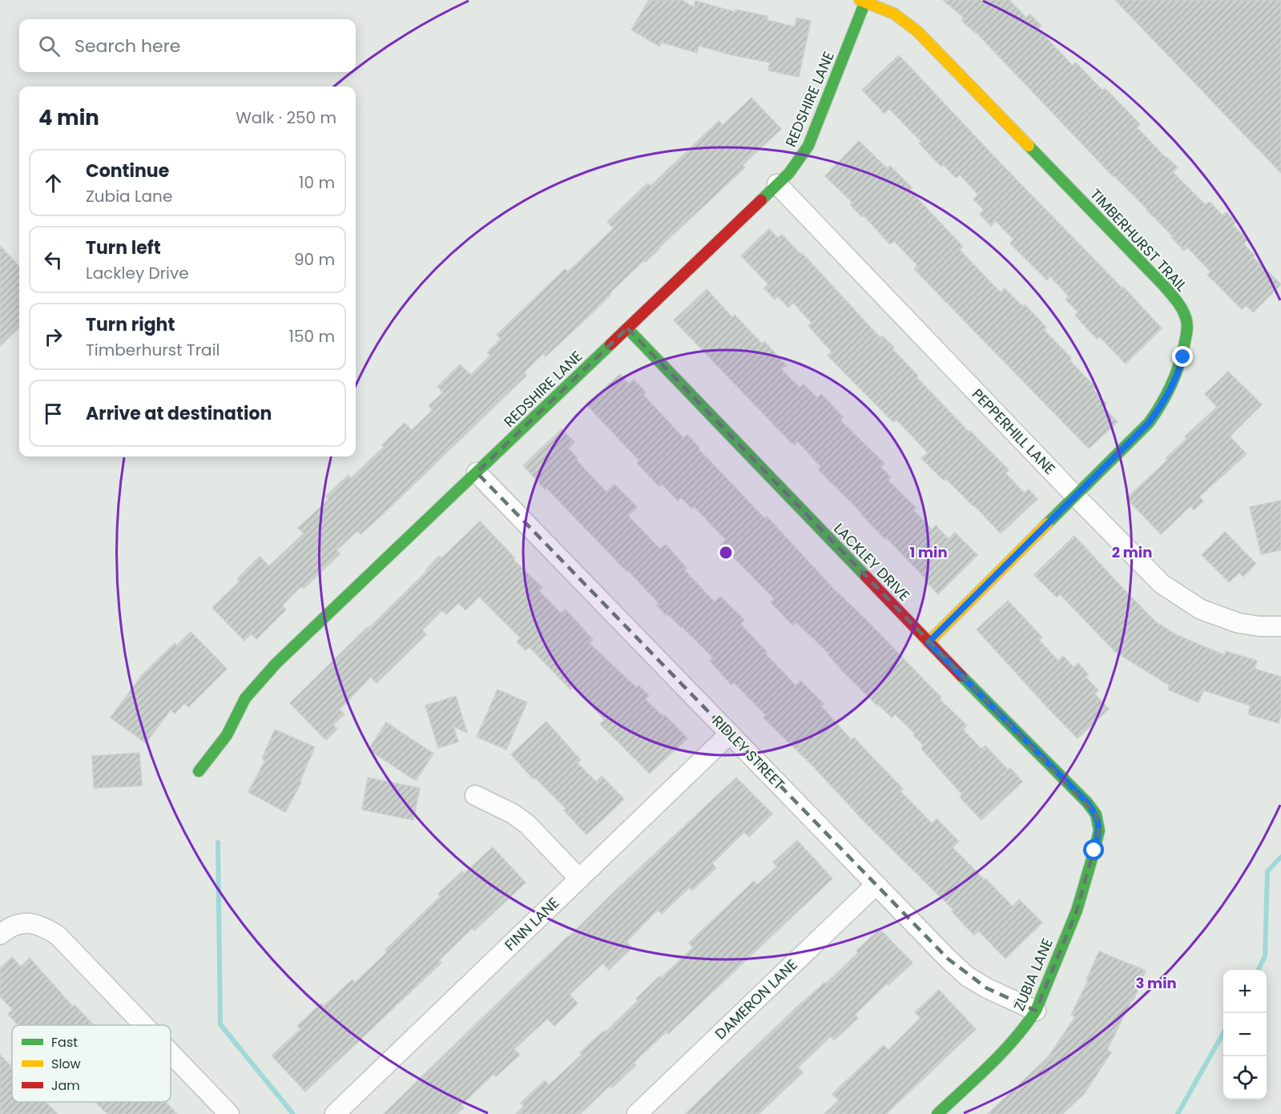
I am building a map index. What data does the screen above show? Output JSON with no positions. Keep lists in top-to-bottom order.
{
  "streets": {
    "street": [
      "REDSHIRE LANE",
      "TIMBERHURST TRAIL",
      "PEPPERHILL LANE",
      "LACKLEY DRIVE",
      "RIDLEY STREET",
      "FINN LANE",
      "ZUBIA LANE",
      "DAMERON LANE"
    ]
  },
  "crossings": [
    ["REDSHIRE LANE", "TIMBERHURST TRAIL"],
    ["REDSHIRE LANE", "PEPPERHILL LANE"],
    ["REDSHIRE LANE", "LACKLEY DRIVE"],
    ["REDSHIRE LANE", "RIDLEY STREET"],
    ["TIMBERHURST TRAIL", "PEPPERHILL LANE"],
    ["TIMBERHURST TRAIL", "LACKLEY DRIVE"],
    ["LACKLEY DRIVE", "ZUBIA LANE"],
    ["RIDLEY STREET", "FINN LANE"],
    ["RIDLEY STREET", "ZUBIA LANE"],
    ["RIDLEY STREET", "DAMERON LANE"]
  ],
  "legend": ["Fast", "Slow", "Jam"],
  "page": {
    "search": "Search here",
    "heading": ["4 min", "Walk · 250 m"],
    "list": [
      ["Continue", "Zubia Lane", "10 m"],
      ["Turn left", "Lackley Drive", "90 m"],
      ["Turn right", "Timberhurst Trail", "150 m"],
      "Arrive at destination"
    ],
    "map_buttons": ["+", "−"]
  },
  "rings": ["1 min", "2 min", "3 min"]
}
